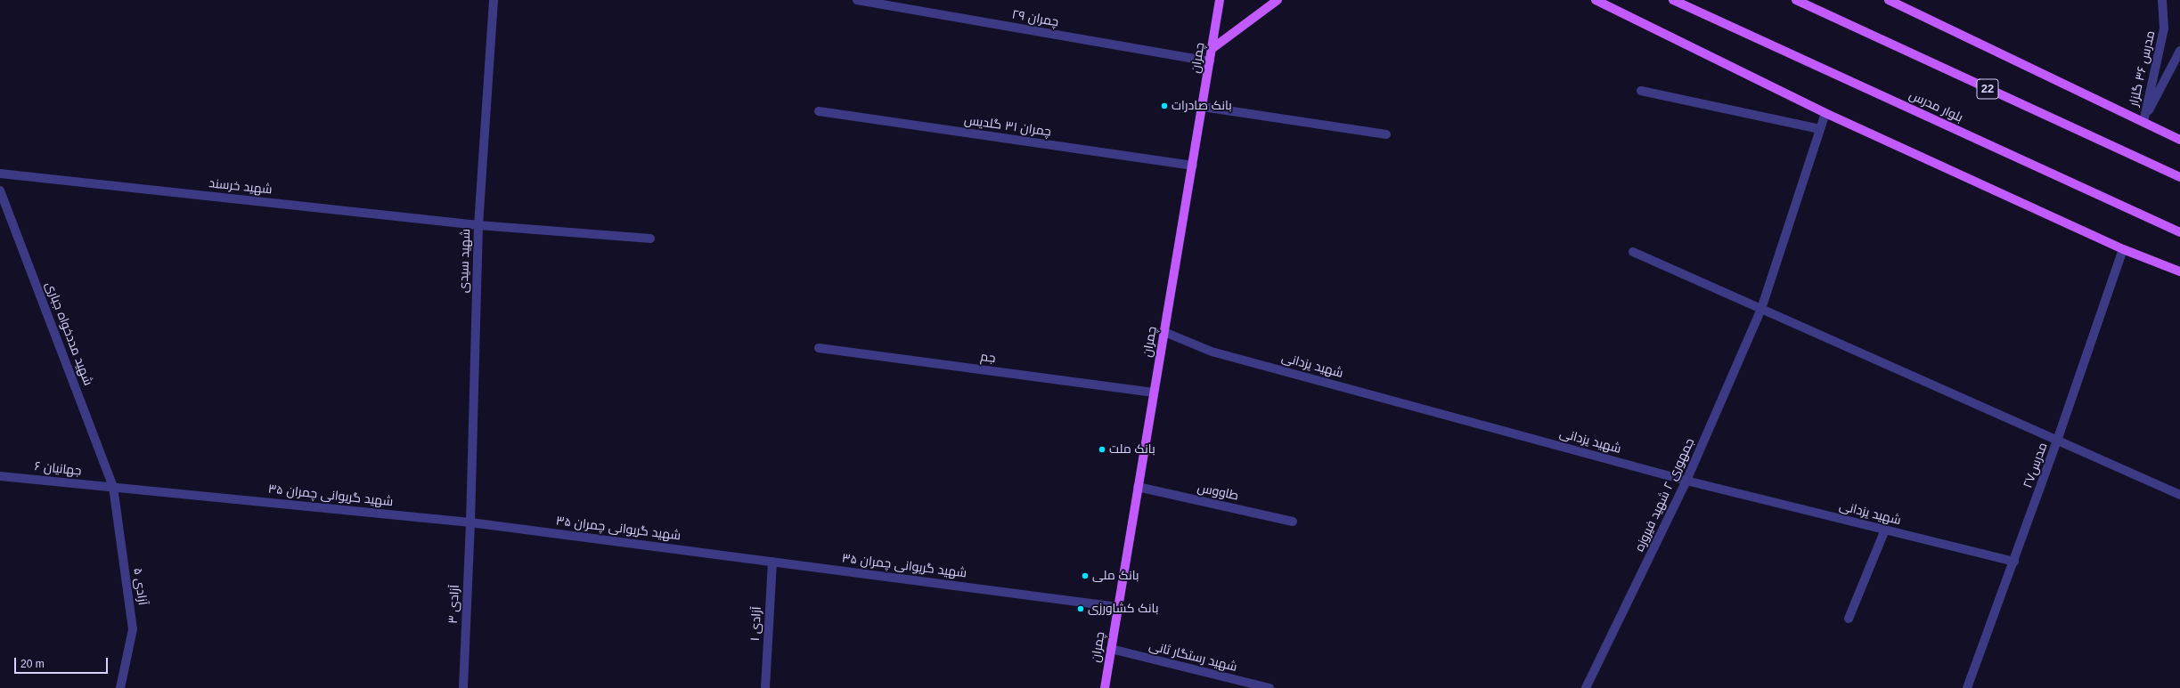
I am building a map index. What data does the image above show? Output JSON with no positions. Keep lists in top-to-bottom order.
{
  "streets": {
    "main road": ["چمران", "22", "بلوار مدرس"],
    "street": [
      "چمران ۲۹",
      "مدرس ۳۶ گلزار",
      "چمران ۳۱ گلدیس",
      "شهید خرسند",
      "شهید سیدی",
      "شهید مددخواه جباری",
      "جم",
      "شهید یزدانی",
      "مدرس۲۷",
      "جهانیان ۶",
      "طاووس",
      "جمهوری ۲ شهید فیروزه",
      "شهید گریوانی چمران ۳۵",
      "آزادی ۵",
      "آزادی ۳",
      "آزادی ۱",
      "شهید رستگار ثانی"
    ]
  },
  "crossings": [
    ["چمران ۲۹", "چمران"],
    ["چمران", "چمران ۳۱ گلدیس"],
    ["چمران", "جم"],
    ["چمران", "شهید یزدانی"],
    ["چمران", "طاووس"],
    ["چمران", "شهید گریوانی چمران ۳۵"],
    ["چمران", "شهید رستگار ثانی"],
    ["شهید خرسند", "شهید سیدی"],
    ["شهید سیدی", "شهید گریوانی چمران ۳۵"],
    ["شهید سیدی", "آزادی ۳"],
    ["شهید مددخواه جباری", "جهانیان ۶"],
    ["شهید مددخواه جباری", "شهید گریوانی چمران ۳۵"],
    ["شهید مددخواه جباری", "آزادی ۵"],
    ["شهید یزدانی", "مدرس۲۷"],
    ["شهید یزدانی", "جمهوری ۲ شهید فیروزه"],
    ["جهانیان ۶", "شهید گریوانی چمران ۳۵"],
    ["جهانیان ۶", "آزادی ۵"],
    ["شهید گریوانی چمران ۳۵", "آزادی ۵"],
    ["شهید گریوانی چمران ۳۵", "آزادی ۳"],
    ["شهید گریوانی چمران ۳۵", "آزادی ۱"]
  ],
  "places": [
    "بانک صادرات",
    "بانک ملت",
    "بانک ملی",
    "بانک کشاورزی"
  ],
  "scale_bar": "20 m"
}
